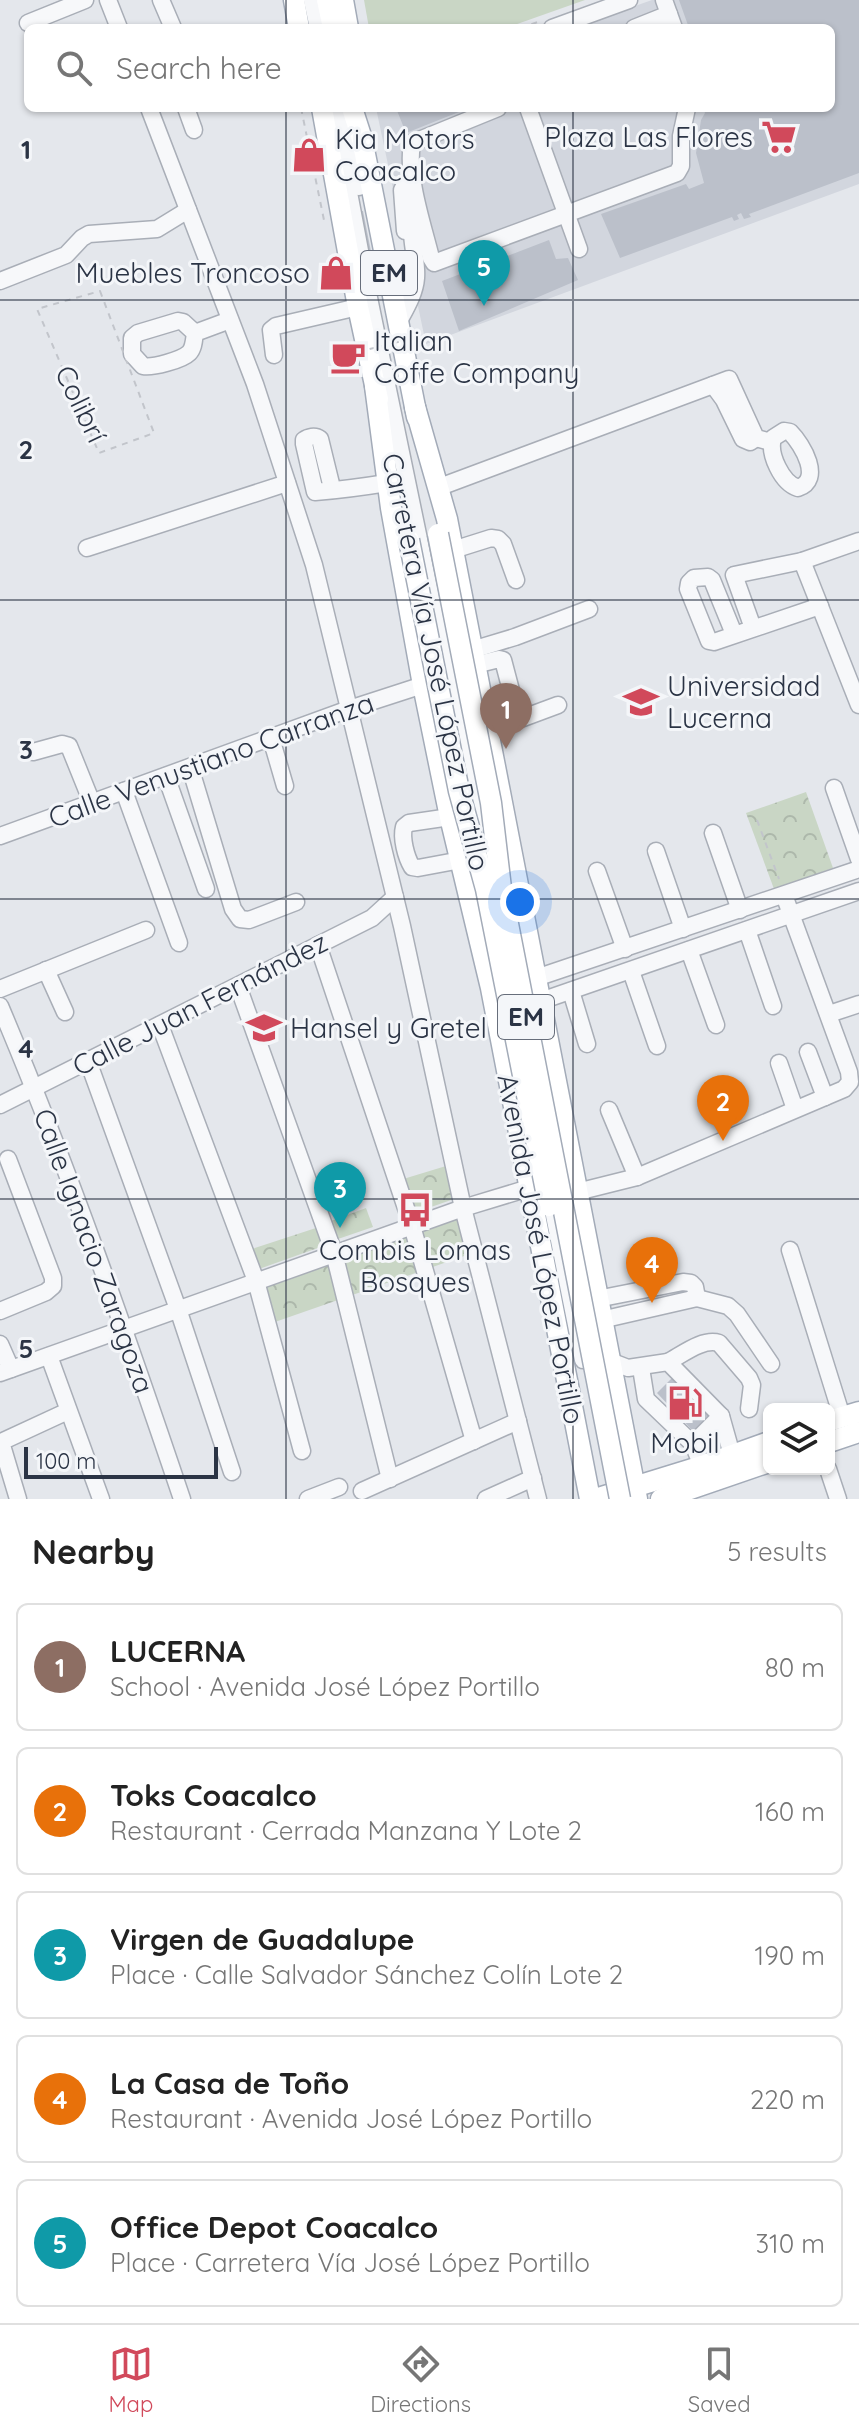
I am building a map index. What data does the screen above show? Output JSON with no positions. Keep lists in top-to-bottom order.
{
  "streets": {
    "main road": ["EM", "Carretera Vía José López Portillo", "Avenida José López Portillo"],
    "street": ["Calle Venustiano Carranza", "Calle Juan Fernández", "Calle Ignacio Zaragoza"],
    "path": ["Colibrí"]
  },
  "crossings": [
    ["Carretera Vía José López Portillo", "Avenida José López Portillo"],
    ["Calle Venustiano Carranza", "Avenida José López Portillo"],
    ["Calle Juan Fernández", "Calle Ignacio Zaragoza"]
  ],
  "places": {
    "supermarket": ["Plaza Las Flores"],
    "shop": ["Kia Motors Coacalco", "Muebles Troncoso"],
    "cafe": ["Italian Coffe Company"],
    "school or university": ["Universidad Lucerna", "Hansel y Gretel"],
    "bus stop": ["Combis Lomas Bosques"],
    "fuel station": ["Mobil"]
  },
  "scale_bar": "100 m",
  "page": {
    "search": "Search here",
    "pins": [
      "5",
      "1",
      "2",
      "3",
      "4"
    ],
    "scale": "100 m",
    "heading": ["Nearby", "5 results"],
    "list": [
      {
        "mark": "1",
        "name": "LUCERNA",
        "note": "School · Avenida José López Portillo",
        "value": "80 m"
      },
      {
        "mark": "2",
        "name": "Toks Coacalco",
        "note": "Restaurant · Cerrada Manzana Y Lote 2",
        "value": "160 m"
      },
      {
        "mark": "3",
        "name": "Virgen de Guadalupe",
        "note": "Place · Calle Salvador Sánchez Colín Lote 2",
        "value": "190 m"
      },
      {
        "mark": "4",
        "name": "La Casa de Toño",
        "note": "Restaurant · Avenida José López Portillo",
        "value": "220 m"
      },
      {
        "mark": "5",
        "name": "Office Depot Coacalco",
        "note": "Place · Carretera Vía José López Portillo",
        "value": "310 m"
      }
    ],
    "nav": ["Map", "Directions", "Saved"]
  },
  "grid": {
    "rows": [
      "1",
      "2",
      "3",
      "4",
      "5"
    ]
  }
}
